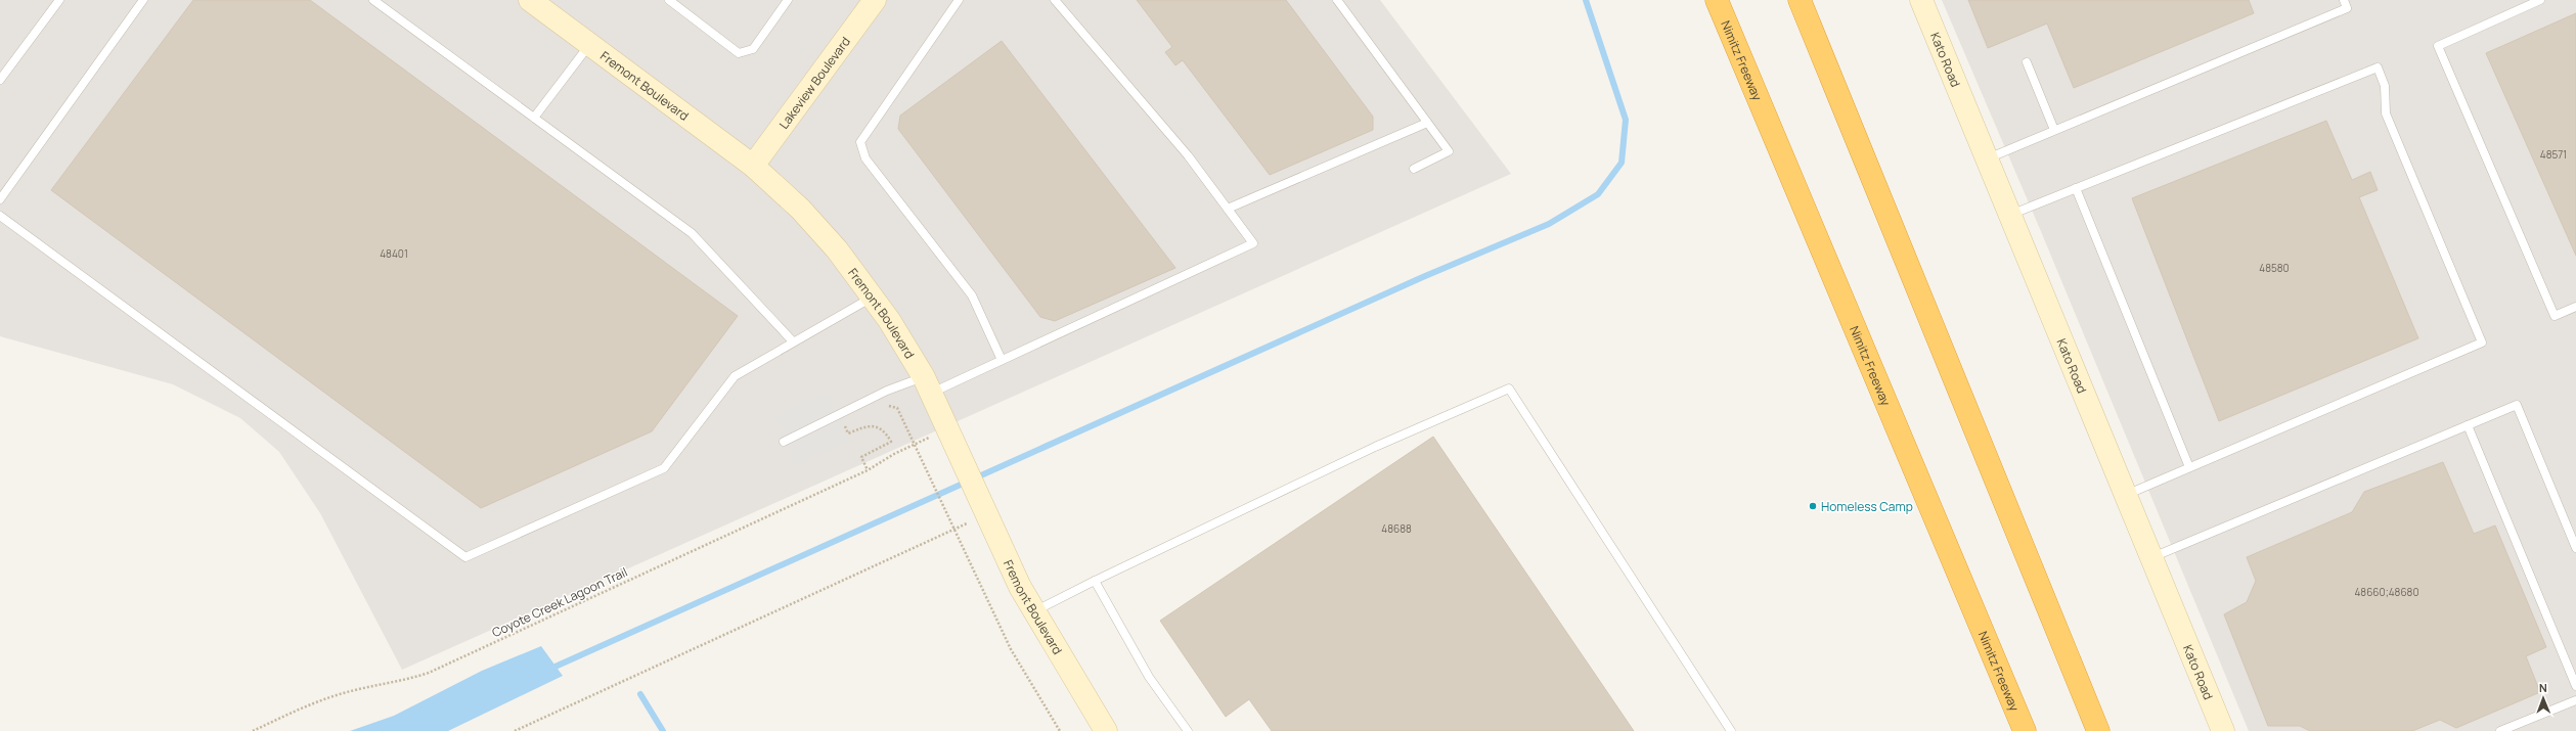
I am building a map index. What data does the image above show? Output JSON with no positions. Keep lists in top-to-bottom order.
{
  "streets": {
    "highway": ["Nimitz Freeway"],
    "street": ["Kato Road", "Lakeview Boulevard", "Fremont Boulevard"],
    "path": ["Coyote Creek Lagoon Trail"]
  },
  "crossings": [
    ["Lakeview Boulevard", "Fremont Boulevard"],
    ["Fremont Boulevard", "Coyote Creek Lagoon Trail"]
  ],
  "places": ["Homeless Camp"],
  "house_numbers": [
    "48571",
    "48401",
    "48580",
    "48688",
    "48660;48680"
  ],
  "north": "top"
}
